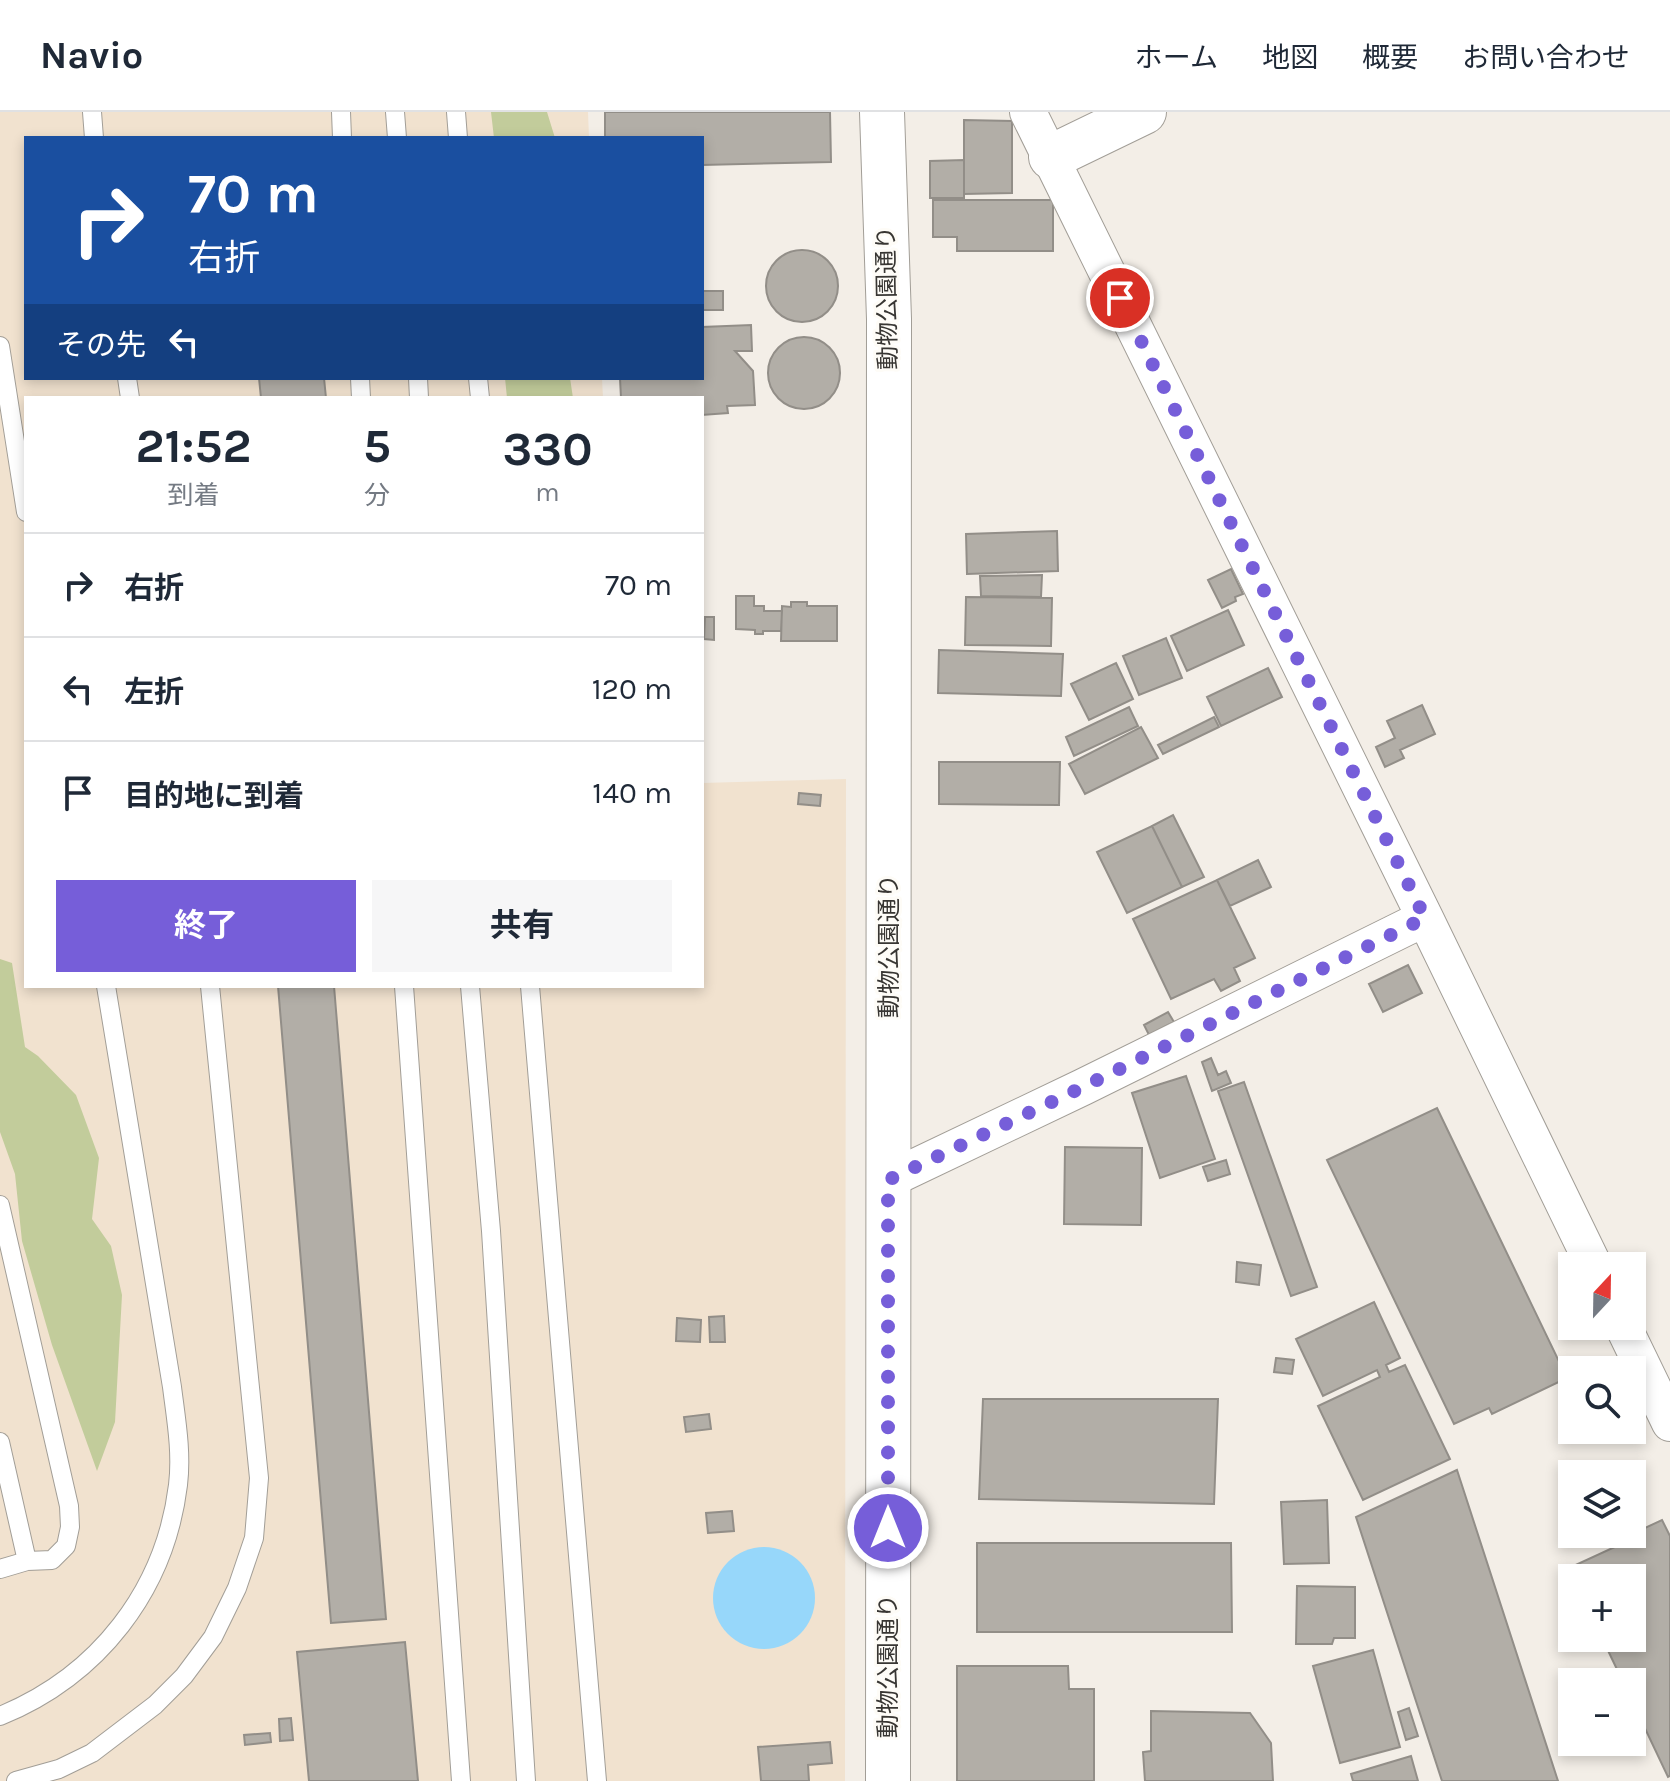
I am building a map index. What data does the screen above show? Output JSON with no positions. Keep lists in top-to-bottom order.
{
  "streets": {
    "street": ["動物公園通り"]
  },
  "north": "top",
  "page": {
    "header": "Navio",
    "nav": [
      "ホーム",
      "地図",
      "概要",
      "お問い合わせ"
    ],
    "turn": ["70 m", "右折"],
    "then": "その先",
    "eta": [
      "21:52",
      "到着",
      "5",
      "分",
      "330",
      "m"
    ],
    "list": [
      {
        "name": "右折",
        "value": "70 m"
      },
      {
        "name": "左折",
        "value": "120 m"
      },
      {
        "name": "目的地に到着",
        "value": "140 m"
      }
    ],
    "buttons": ["終了", "共有"],
    "map_buttons": ["+", "−"]
  }
}
